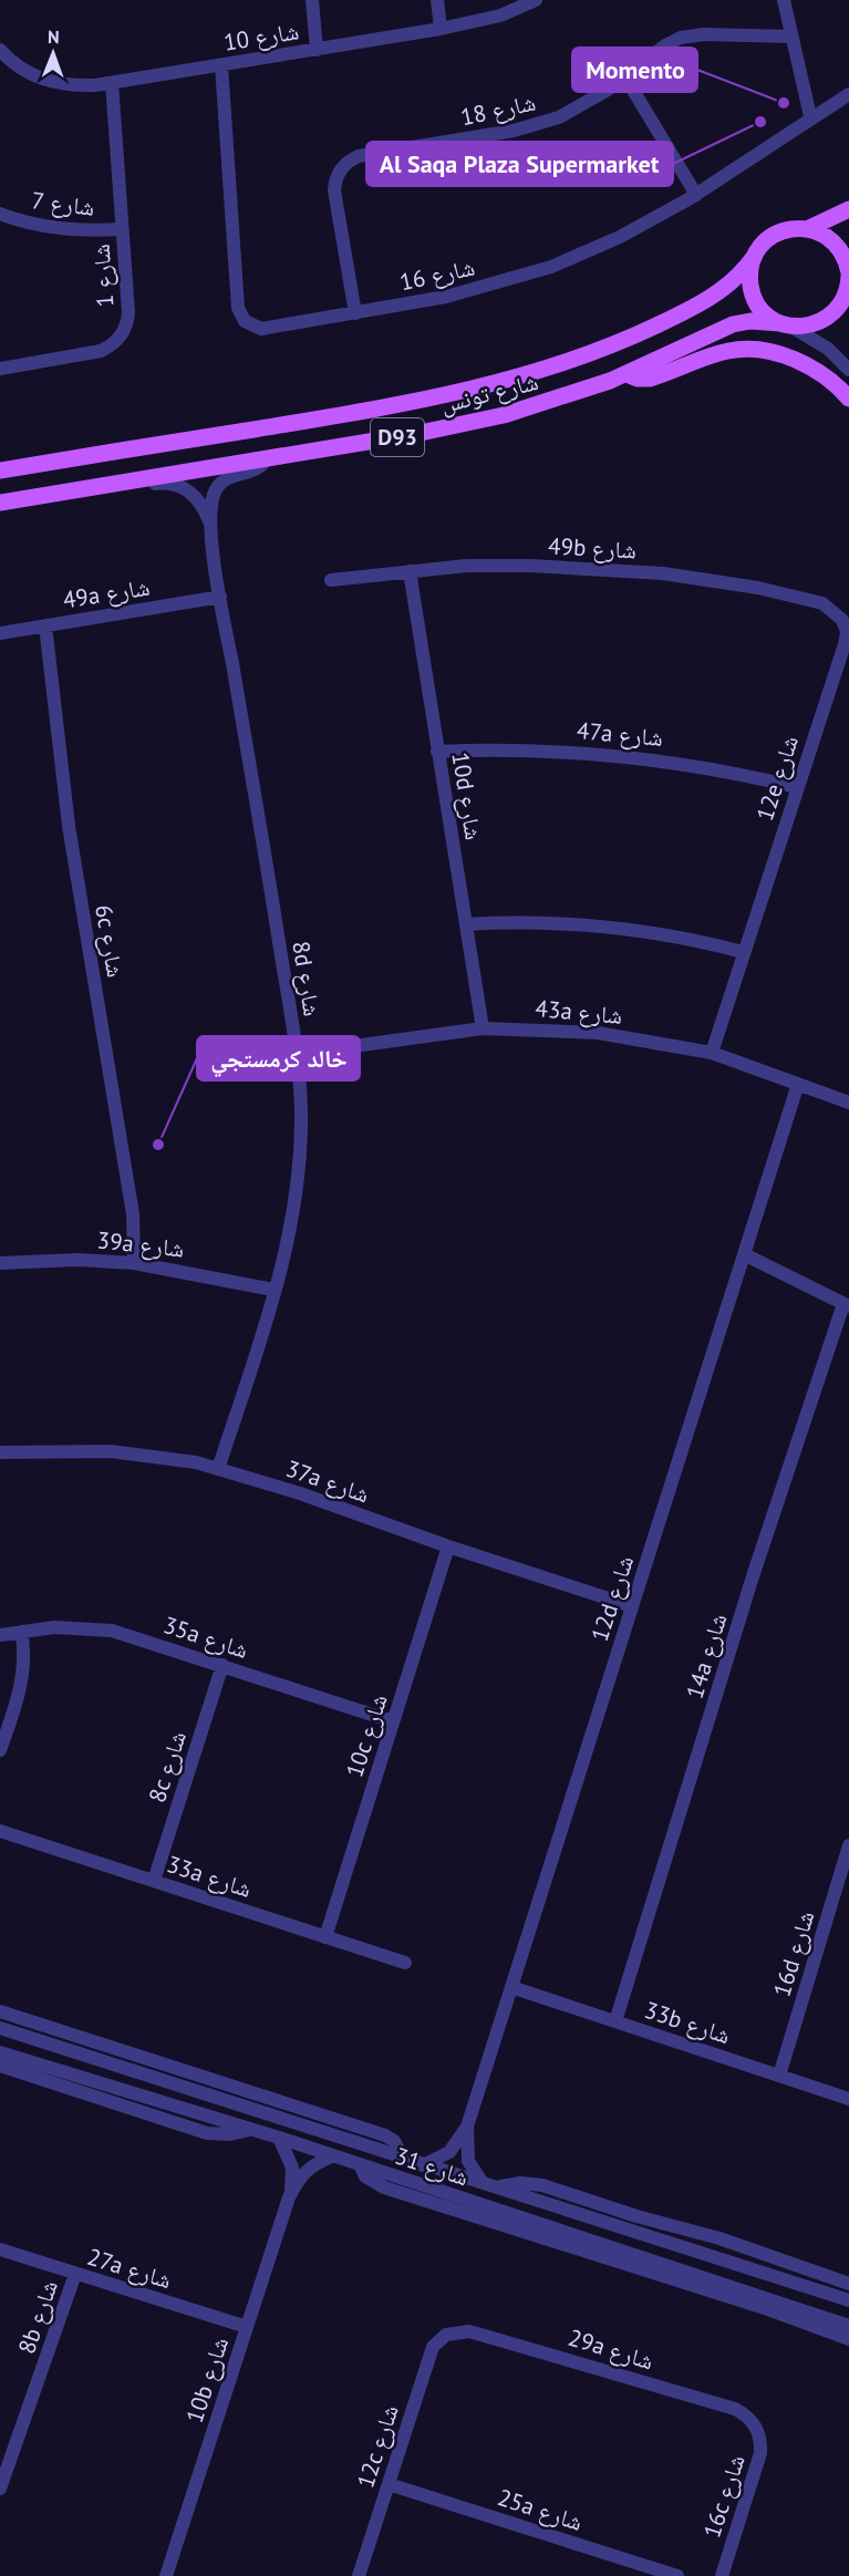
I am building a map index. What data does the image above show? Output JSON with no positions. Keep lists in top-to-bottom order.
{
  "streets": {
    "main road": ["شارع تونس", "D93"],
    "street": [
      "شارع 10",
      "شارع 18",
      "شارع 7",
      "شارع 16",
      "شارع 1",
      "49b شارع",
      "49a شارع",
      "47a شارع",
      "12e شارع",
      "10d شارع",
      "6c شارع",
      "8d شارع",
      "43a شارع",
      "39a شارع",
      "37a شارع",
      "12d شارع",
      "35a شارع",
      "14a شارع",
      "10c شارع",
      "8c شارع",
      "33a شارع",
      "16d شارع",
      "33b شارع",
      "شارع 31",
      "27a شارع",
      "8b شارع",
      "29a شارع",
      "10b شارع",
      "12c شارع",
      "16c شارع",
      "25a شارع"
    ]
  },
  "crossings": [
    ["شارع 10", "شارع 16"],
    ["شارع 10", "شارع 1"],
    ["شارع 18", "شارع 16"],
    ["شارع 7", "شارع 1"],
    ["شارع تونس", "8d شارع"],
    ["49b شارع", "12e شارع"],
    ["49b شارع", "10d شارع"],
    ["49a شارع", "6c شارع"],
    ["49a شارع", "8d شارع"],
    ["47a شارع", "12e شارع"],
    ["47a شارع", "10d شارع"],
    ["12e شارع", "43a شارع"],
    ["10d شارع", "43a شارع"],
    ["6c شارع", "39a شارع"],
    ["8d شارع", "43a شارع"],
    ["8d شارع", "39a شارع"],
    ["8d شارع", "37a شارع"],
    ["43a شارع", "12d شارع"],
    ["37a شارع", "12d شارع"],
    ["37a شارع", "10c شارع"],
    ["12d شارع", "33b شارع"],
    ["12d شارع", "شارع 31"],
    ["35a شارع", "10c شارع"],
    ["35a شارع", "8c شارع"],
    ["14a شارع", "33b شارع"],
    ["10c شارع", "33a شارع"],
    ["8c شارع", "33a شارع"],
    ["16d شارع", "33b شارع"],
    ["شارع 31", "10b شارع"],
    ["27a شارع", "8b شارع"],
    ["27a شارع", "10b شارع"],
    ["29a شارع", "12c شارع"],
    ["29a شارع", "16c شارع"],
    ["12c شارع", "25a شارع"]
  ],
  "places": ["Momento", "Al Saqa Plaza Supermarket", "خالد كرمستجي"],
  "north": "top"
}
